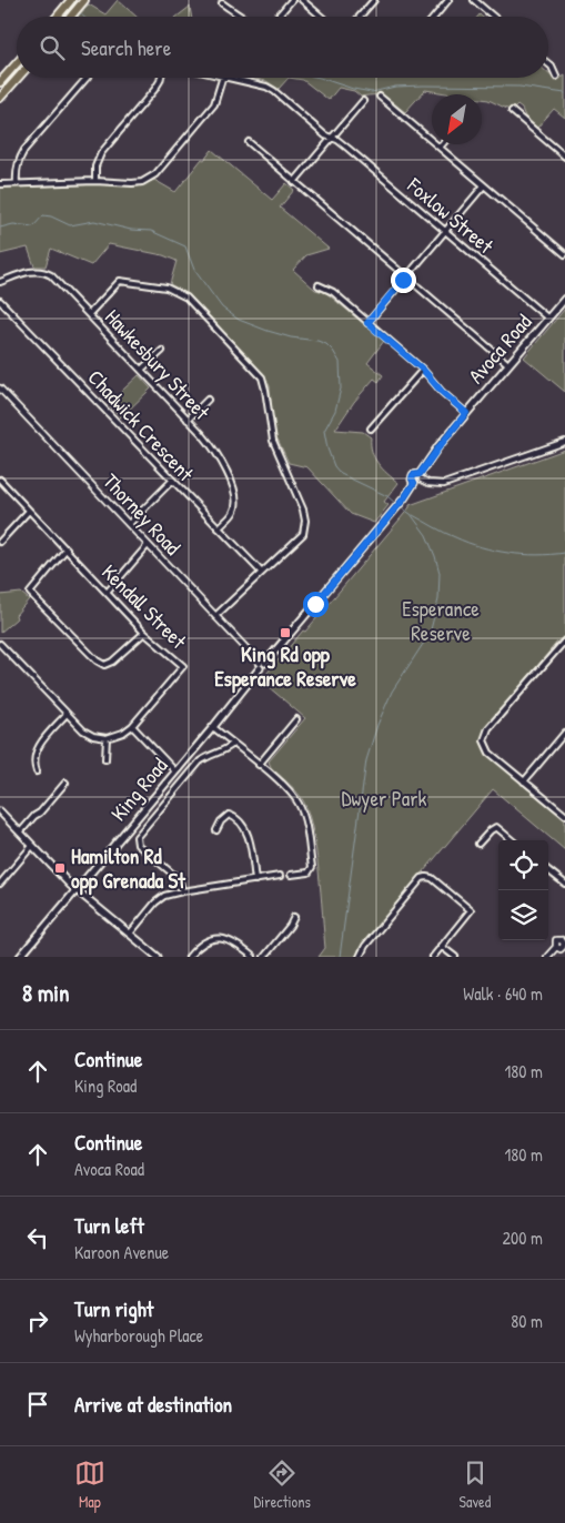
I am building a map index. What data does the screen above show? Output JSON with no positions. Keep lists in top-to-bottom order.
{
  "streets": {
    "main road": ["Avoca Road", "King Road"],
    "street": [
      "Foxlow Street",
      "Hawkesbury Street",
      "Chadwick Crescent",
      "Thorney Road",
      "Kendall Street"
    ]
  },
  "crossings": [
    ["Foxlow Street", "Avoca Road"],
    ["Avoca Road", "King Road"],
    ["Hawkesbury Street", "Chadwick Crescent"],
    ["Thorney Road", "King Road"]
  ],
  "parks": ["Esperance Reserve", "Dwyer Park"],
  "places": {
    "transit": ["King Rd opp Esperance Reserve", "Hamilton Rd opp Grenada St"]
  },
  "north": "bottom left",
  "page": {
    "search": "Search here",
    "heading": ["8 min", "Walk · 640 m"],
    "list": [
      ["Continue", "King Road", "180 m"],
      ["Continue", "Avoca Road", "180 m"],
      ["Turn left", "Karoon Avenue", "200 m"],
      ["Turn right", "Wyharborough Place", "80 m"],
      "Arrive at destination"
    ],
    "nav": ["Map", "Directions", "Saved"]
  }
}
